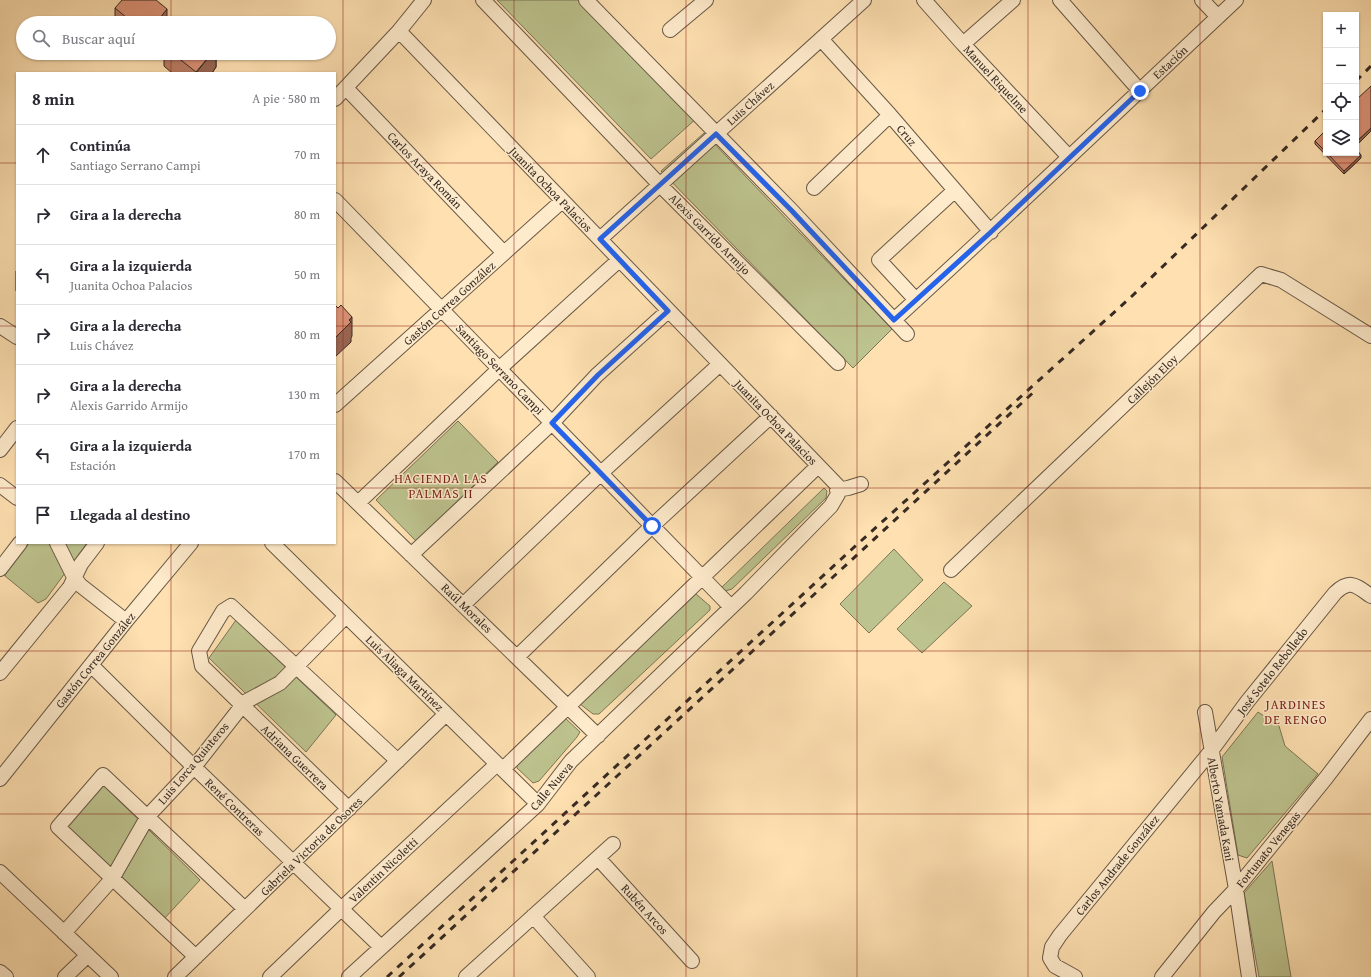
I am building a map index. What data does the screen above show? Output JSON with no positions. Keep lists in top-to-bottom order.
{
  "streets": {
    "street": [
      "Estación",
      "Manuel Riquelme",
      "Luis Chávez",
      "Cruz",
      "Carlos Araya Román",
      "Juanita Ochoa Palacios",
      "Alexis Garrido Armijo",
      "Gastón Correa González",
      "Santiago Serrano Campi",
      "Callejón Eloy",
      "Raúl Morales",
      "José Sotelo Rebolledo",
      "Luis Aliaga Martínez",
      "Adriana Guerrera",
      "Luis Lorca Quinteros",
      "Calle Nueva",
      "René Contreras",
      "Alberto Yamada Kani",
      "Gabriela Victoria de Osores",
      "Fortunato Venegas",
      "Carlos Andrade González",
      "Valentin Nicoletti",
      "Rubén Arcos"
    ]
  },
  "crossings": [
    ["Estación", "Manuel Riquelme"],
    ["Estación", "Cruz"],
    ["Luis Chávez", "Cruz"],
    ["Luis Chávez", "Juanita Ochoa Palacios"],
    ["Luis Chávez", "Alexis Garrido Armijo"],
    ["Carlos Araya Román", "Gastón Correa González"],
    ["Juanita Ochoa Palacios", "Gastón Correa González"],
    ["Juanita Ochoa Palacios", "Calle Nueva"],
    ["Juanita Ochoa Palacios", "Valentin Nicoletti"],
    ["Gastón Correa González", "Santiago Serrano Campi"],
    ["Gastón Correa González", "René Contreras"],
    ["Santiago Serrano Campi", "Calle Nueva"],
    ["Santiago Serrano Campi", "Valentin Nicoletti"],
    ["Raúl Morales", "Calle Nueva"],
    ["Raúl Morales", "Valentin Nicoletti"],
    ["José Sotelo Rebolledo", "Alberto Yamada Kani"],
    ["José Sotelo Rebolledo", "Carlos Andrade González"],
    ["Luis Aliaga Martínez", "Luis Lorca Quinteros"],
    ["Luis Aliaga Martínez", "Calle Nueva"],
    ["Luis Aliaga Martínez", "Gabriela Victoria de Osores"],
    ["Luis Aliaga Martínez", "Valentin Nicoletti"],
    ["Adriana Guerrera", "Luis Lorca Quinteros"],
    ["Adriana Guerrera", "Gabriela Victoria de Osores"],
    ["Luis Lorca Quinteros", "René Contreras"],
    ["Calle Nueva", "René Contreras"],
    ["René Contreras", "Gabriela Victoria de Osores"],
    ["René Contreras", "Valentin Nicoletti"],
    ["Alberto Yamada Kani", "Fortunato Venegas"],
    ["Alberto Yamada Kani", "Carlos Andrade González"]
  ],
  "districts": ["HACIENDA LAS PALMAS II", "JARDINES DE RENGO"],
  "page": {
    "map_buttons": ["+", "−"],
    "search": "Buscar aquí",
    "heading": ["8 min", "A pie · 580 m"],
    "list": [
      ["Continúa", "Santiago Serrano Campi", "70 m"],
      ["Gira a la derecha", "80 m"],
      ["Gira a la izquierda", "Juanita Ochoa Palacios", "50 m"],
      ["Gira a la derecha", "Luis Chávez", "80 m"],
      ["Gira a la derecha", "Alexis Garrido Armijo", "130 m"],
      ["Gira a la izquierda", "Estación", "170 m"],
      "Llegada al destino"
    ]
  }
}
